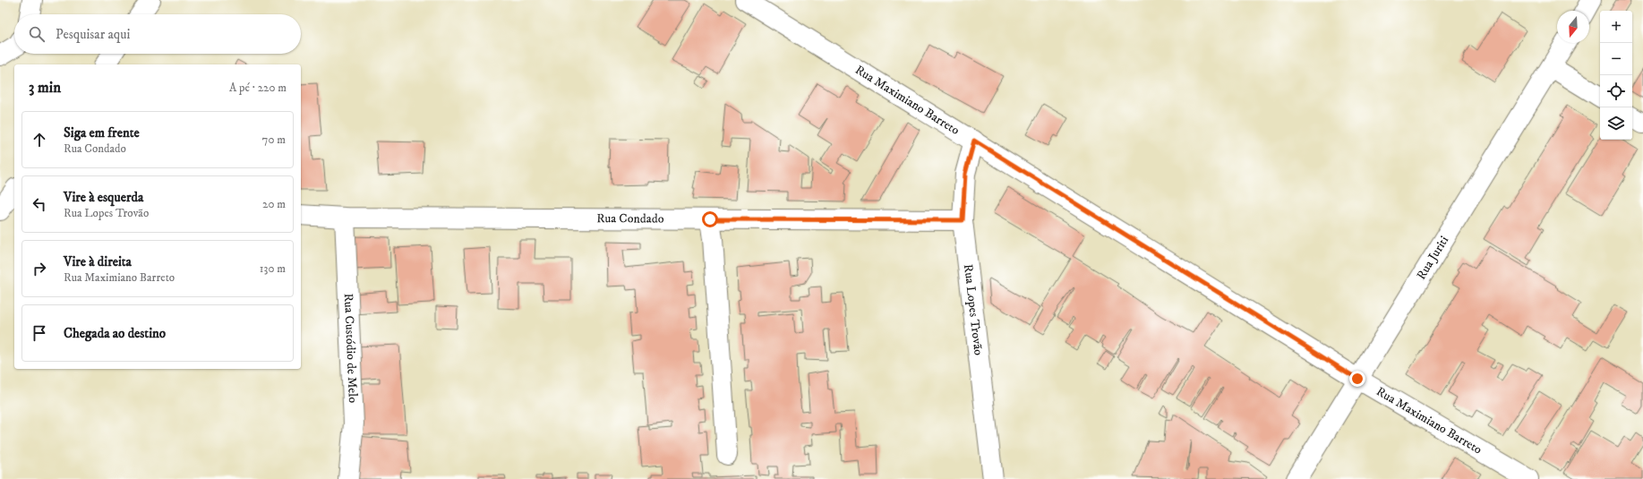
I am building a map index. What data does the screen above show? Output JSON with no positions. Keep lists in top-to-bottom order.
{
  "streets": {
    "street": [
      "Rua Maximiano Barreto",
      "Rua Condado",
      "Rua Juriti",
      "Rua Lopes Trovão",
      "Rua Custódio de Melo"
    ]
  },
  "crossings": [
    ["Rua Maximiano Barreto", "Rua Juriti"],
    ["Rua Maximiano Barreto", "Rua Lopes Trovão"],
    ["Rua Condado", "Rua Lopes Trovão"],
    ["Rua Condado", "Rua Custódio de Melo"]
  ],
  "north": "bottom",
  "page": {
    "map_buttons": ["+", "−"],
    "search": "Pesquisar aqui",
    "heading": ["3 min", "A pé · 220 m"],
    "list": [
      ["Siga em frente", "Rua Condado", "70 m"],
      ["Vire à esquerda", "Rua Lopes Trovão", "20 m"],
      ["Vire à direita", "Rua Maximiano Barreto", "130 m"],
      "Chegada ao destino"
    ]
  }
}
